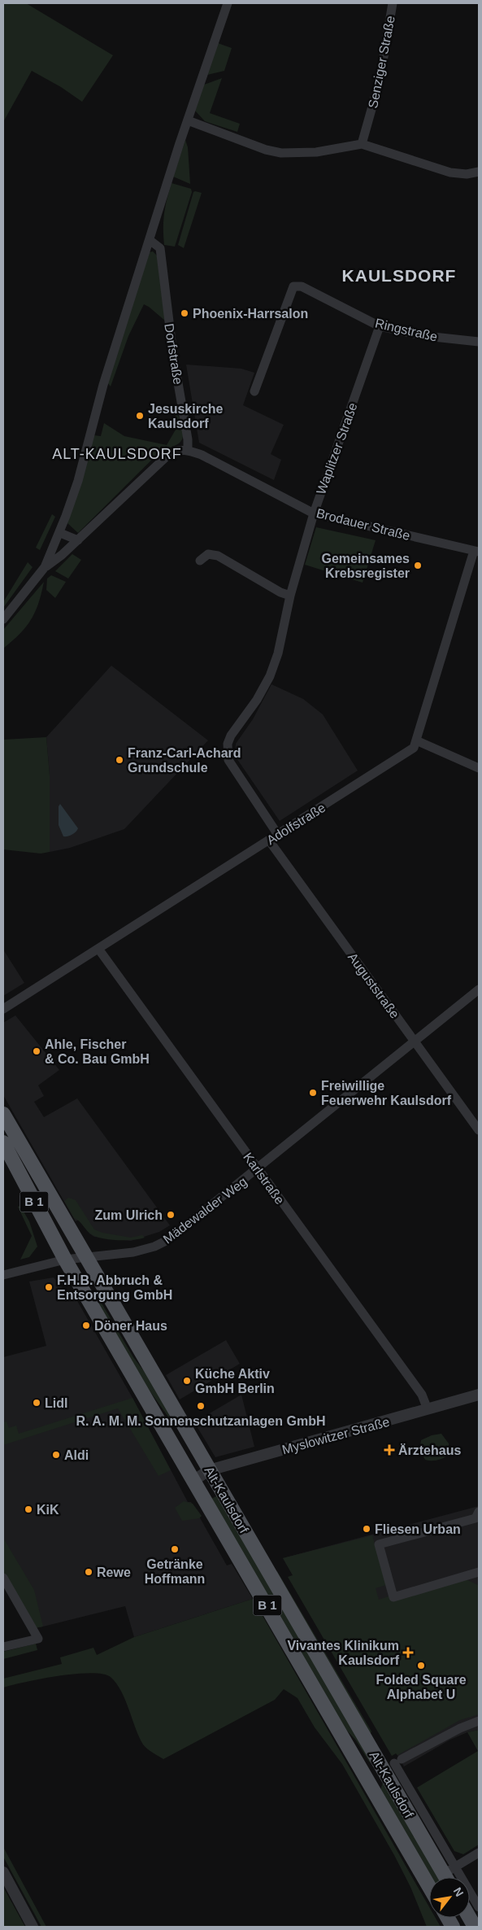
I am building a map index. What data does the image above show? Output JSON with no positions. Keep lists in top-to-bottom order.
{
  "streets": {
    "main road": ["B 1", "Alt-Kaulsdorf"],
    "street": [
      "Senziger Straße",
      "Ringstraße",
      "Dorfstraße",
      "Waplitzer Straße",
      "Brodauer Straße",
      "Adolfstraße",
      "Auguststraße",
      "Karlstraße",
      "Mädewalder Weg",
      "Myslowitzer Straße"
    ]
  },
  "crossings": [
    ["Ringstraße", "Waplitzer Straße"],
    ["Dorfstraße", "Brodauer Straße"],
    ["Waplitzer Straße", "Brodauer Straße"],
    ["Waplitzer Straße", "Adolfstraße"],
    ["Brodauer Straße", "Adolfstraße"],
    ["Adolfstraße", "Auguststraße"],
    ["Adolfstraße", "Karlstraße"],
    ["Auguststraße", "Mädewalder Weg"],
    ["Karlstraße", "Mädewalder Weg"],
    ["Karlstraße", "Myslowitzer Straße"],
    ["Mädewalder Weg", "Alt-Kaulsdorf"],
    ["Myslowitzer Straße", "Alt-Kaulsdorf"]
  ],
  "districts": ["KAULSDORF", "ALT-KAULSDORF"],
  "places": {
    "other": [
      "Phoenix-Harrsalon",
      "Jesuskirche Kaulsdorf",
      "Gemeinsames Krebsregister",
      "Franz-Carl-Achard Grundschule",
      "Ahle, Fischer & Co. Bau GmbH",
      "Freiwillige Feuerwehr Kaulsdorf",
      "Zum Ulrich",
      "F.H.B. Abbruch & Entsorgung GmbH",
      "Döner Haus",
      "Küche Aktiv GmbH Berlin",
      "Lidl",
      "R. A. M. M. Sonnenschutzanlagen GmbH",
      "Aldi",
      "KiK",
      "Fliesen Urban",
      "Getränke Hoffmann",
      "Rewe",
      "Folded Square Alphabet U"
    ],
    "health": ["Ärztehaus", "Vivantes Klinikum Kaulsdorf"]
  },
  "north": "top right"
}
